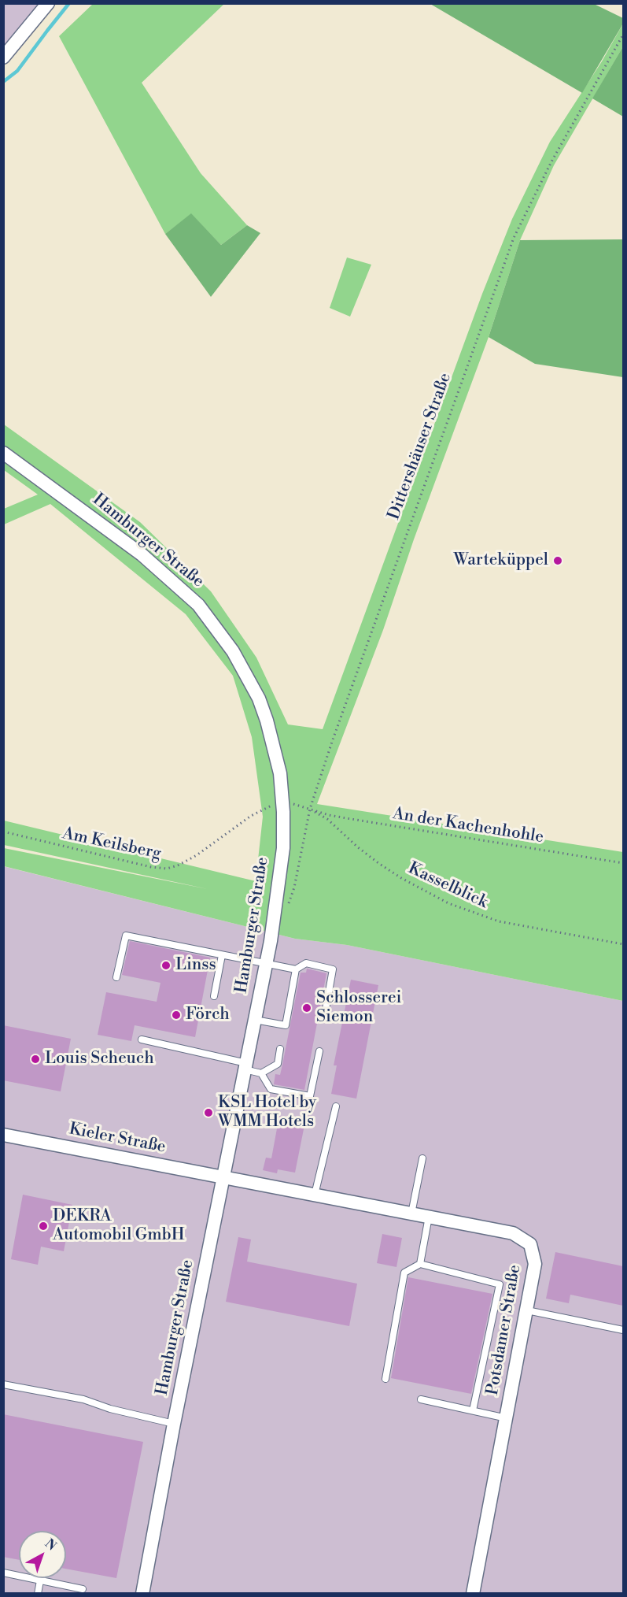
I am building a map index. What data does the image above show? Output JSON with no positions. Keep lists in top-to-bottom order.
{
  "streets": {
    "street": ["Hamburger Straße", "Kieler Straße", "Potsdamer Straße"],
    "path": [
      "Dittershäuser Straße",
      "An der Kachenhohle",
      "Am Keilsberg",
      "Kasselblick"
    ]
  },
  "crossings": [
    ["Dittershäuser Straße", "An der Kachenhohle"],
    ["Dittershäuser Straße", "Am Keilsberg"],
    ["Dittershäuser Straße", "Kasselblick"],
    ["Hamburger Straße", "Am Keilsberg"],
    ["Hamburger Straße", "Kieler Straße"],
    ["Hamburger Straße", "Potsdamer Straße"],
    ["An der Kachenhohle", "Am Keilsberg"],
    ["An der Kachenhohle", "Kasselblick"],
    ["Am Keilsberg", "Kasselblick"],
    ["Kieler Straße", "Potsdamer Straße"]
  ],
  "places": [
    "Warteküppel",
    "Linss",
    "Schlosserei Siemon",
    "Förch",
    "Louis Scheuch",
    "KSL Hotel by WMM Hotels",
    "DEKRA Automobil GmbH"
  ],
  "north": "top right"
}
